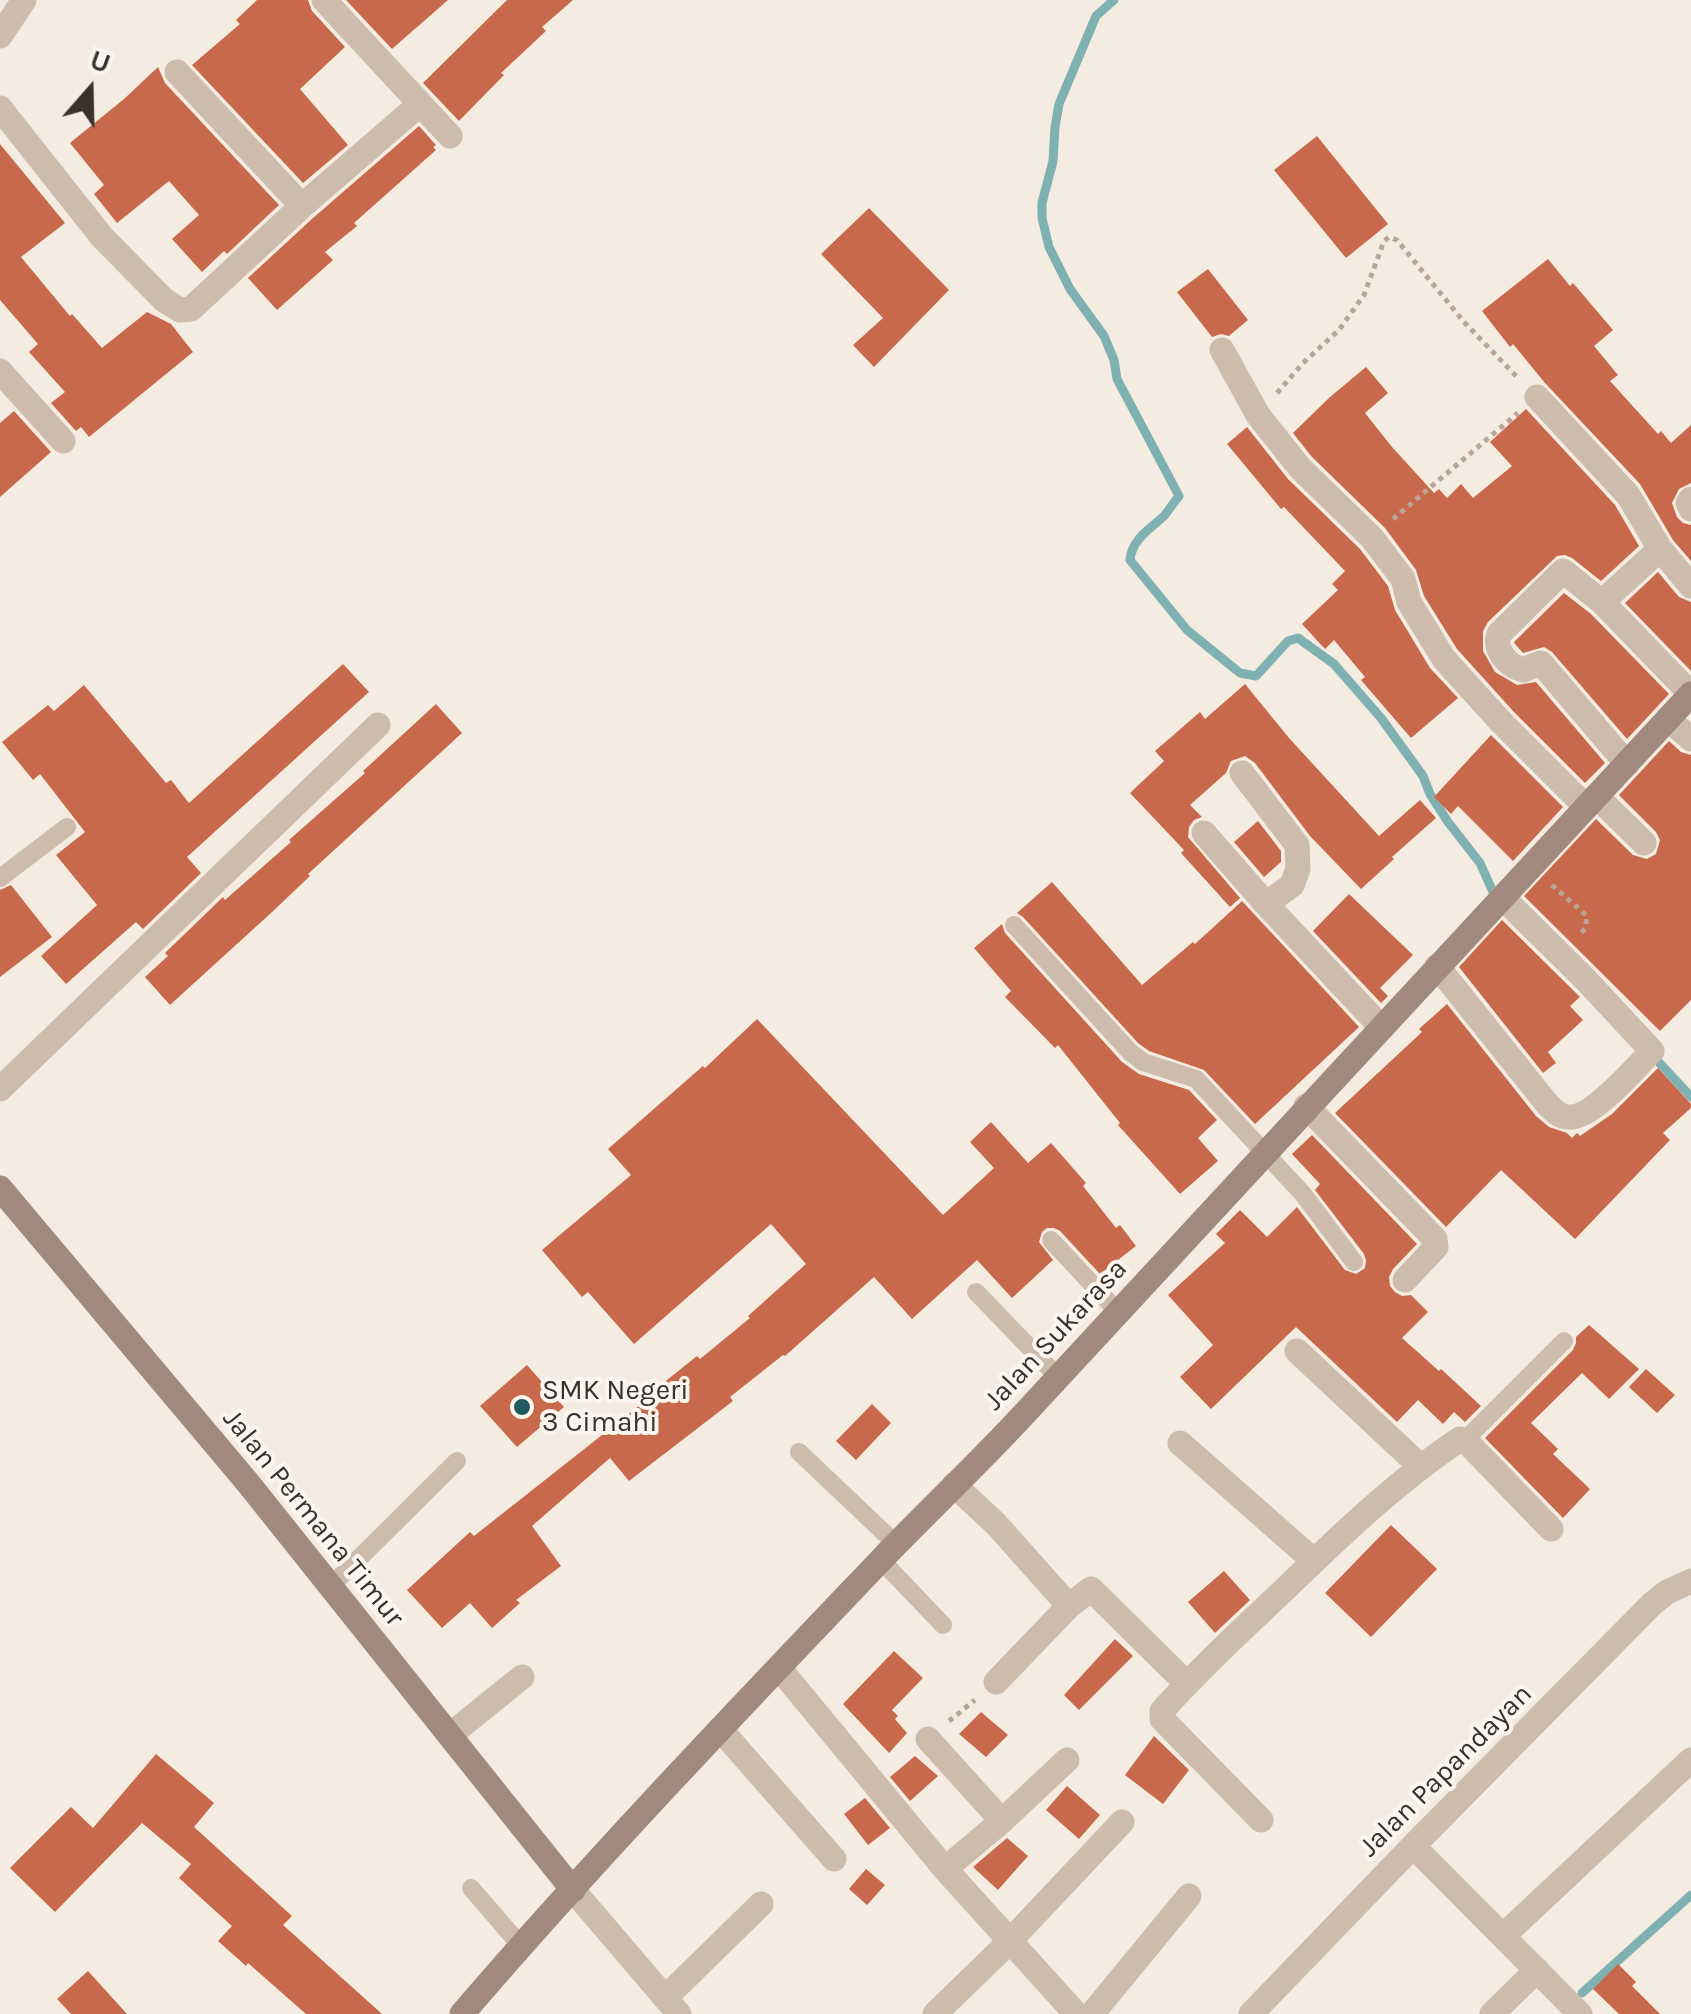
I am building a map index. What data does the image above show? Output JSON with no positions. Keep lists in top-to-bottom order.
{
  "streets": {
    "street": ["Jalan Sukarasa", "Jalan Permana Timur", "Jalan Papandayan"]
  },
  "crossings": [
    ["Jalan Sukarasa", "Jalan Permana Timur"]
  ],
  "places": ["SMK Negeri 3 Cimahi"],
  "north": "top"
}
